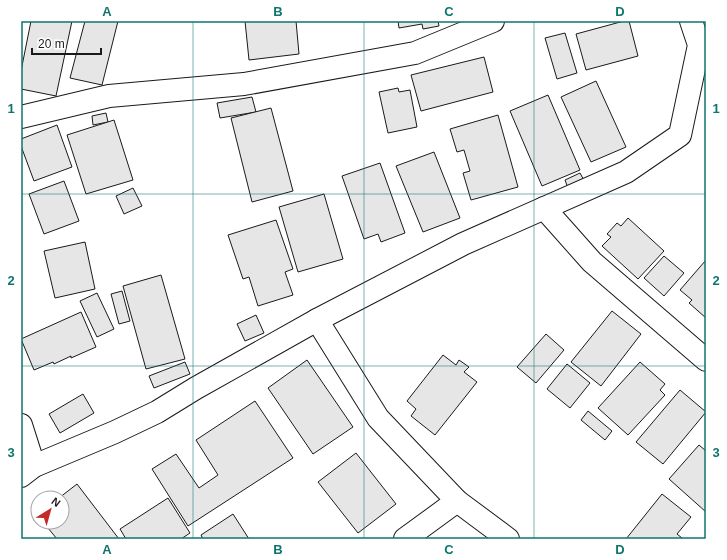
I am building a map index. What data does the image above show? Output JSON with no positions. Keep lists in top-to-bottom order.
{
  "scale_bar": "20 m",
  "north": "top right",
  "grid": {
    "columns": [
      "A",
      "B",
      "C",
      "D"
    ],
    "rows": ["1", "2", "3"]
  }
}
